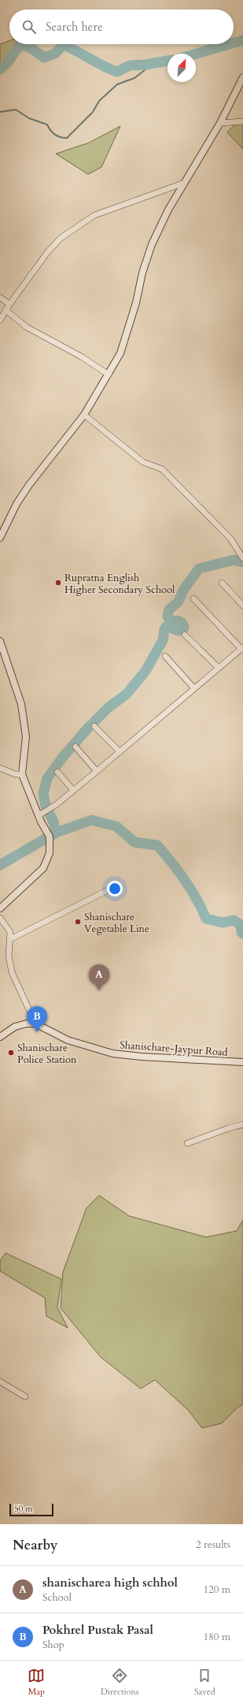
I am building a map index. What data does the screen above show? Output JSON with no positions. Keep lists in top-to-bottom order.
{
  "streets": {
    "street": ["Shanischare-Jaypur Road"]
  },
  "places": ["Rupratna English Higher Secondary School", "Shanischare Vegetable Line", "Shanischare Police Station"],
  "scale_bar": "50 m",
  "north": "top right",
  "page": {
    "search": "Search here",
    "pins": ["A", "B"],
    "scale": "50 m",
    "heading": ["Nearby", "2 results"],
    "list": [
      {
        "mark": "A",
        "name": "shanischarea high schhol",
        "note": "School",
        "value": "120 m"
      },
      {
        "mark": "B",
        "name": "Pokhrel Pustak Pasal",
        "note": "Shop",
        "value": "180 m"
      }
    ],
    "nav": ["Map", "Directions", "Saved"]
  }
}
